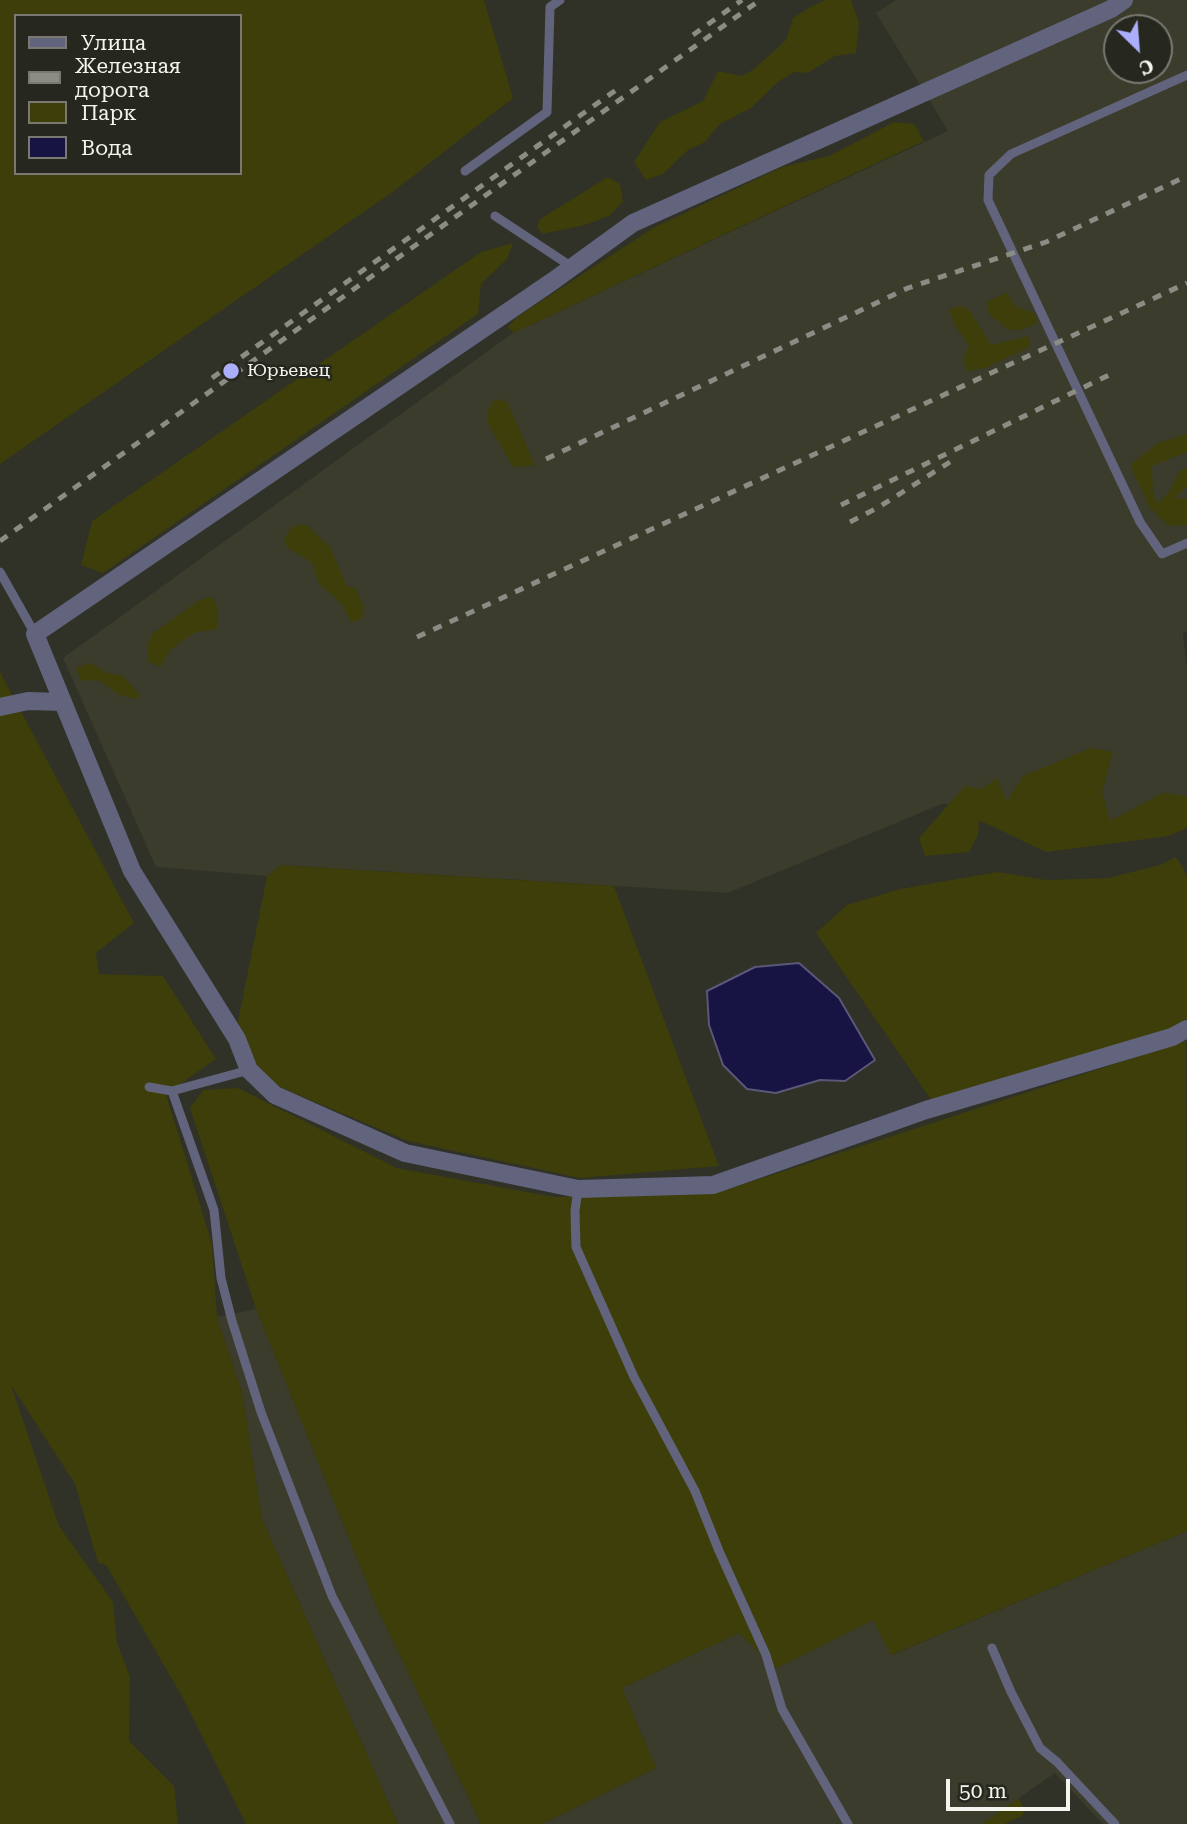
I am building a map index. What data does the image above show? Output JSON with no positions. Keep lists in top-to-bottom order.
{
  "places": ["Юрьевец"],
  "legend": [
    "Улица",
    "Железная дорога",
    "Парк",
    "Вода"
  ],
  "scale_bar": "50 m",
  "north": "bottom right"
}
